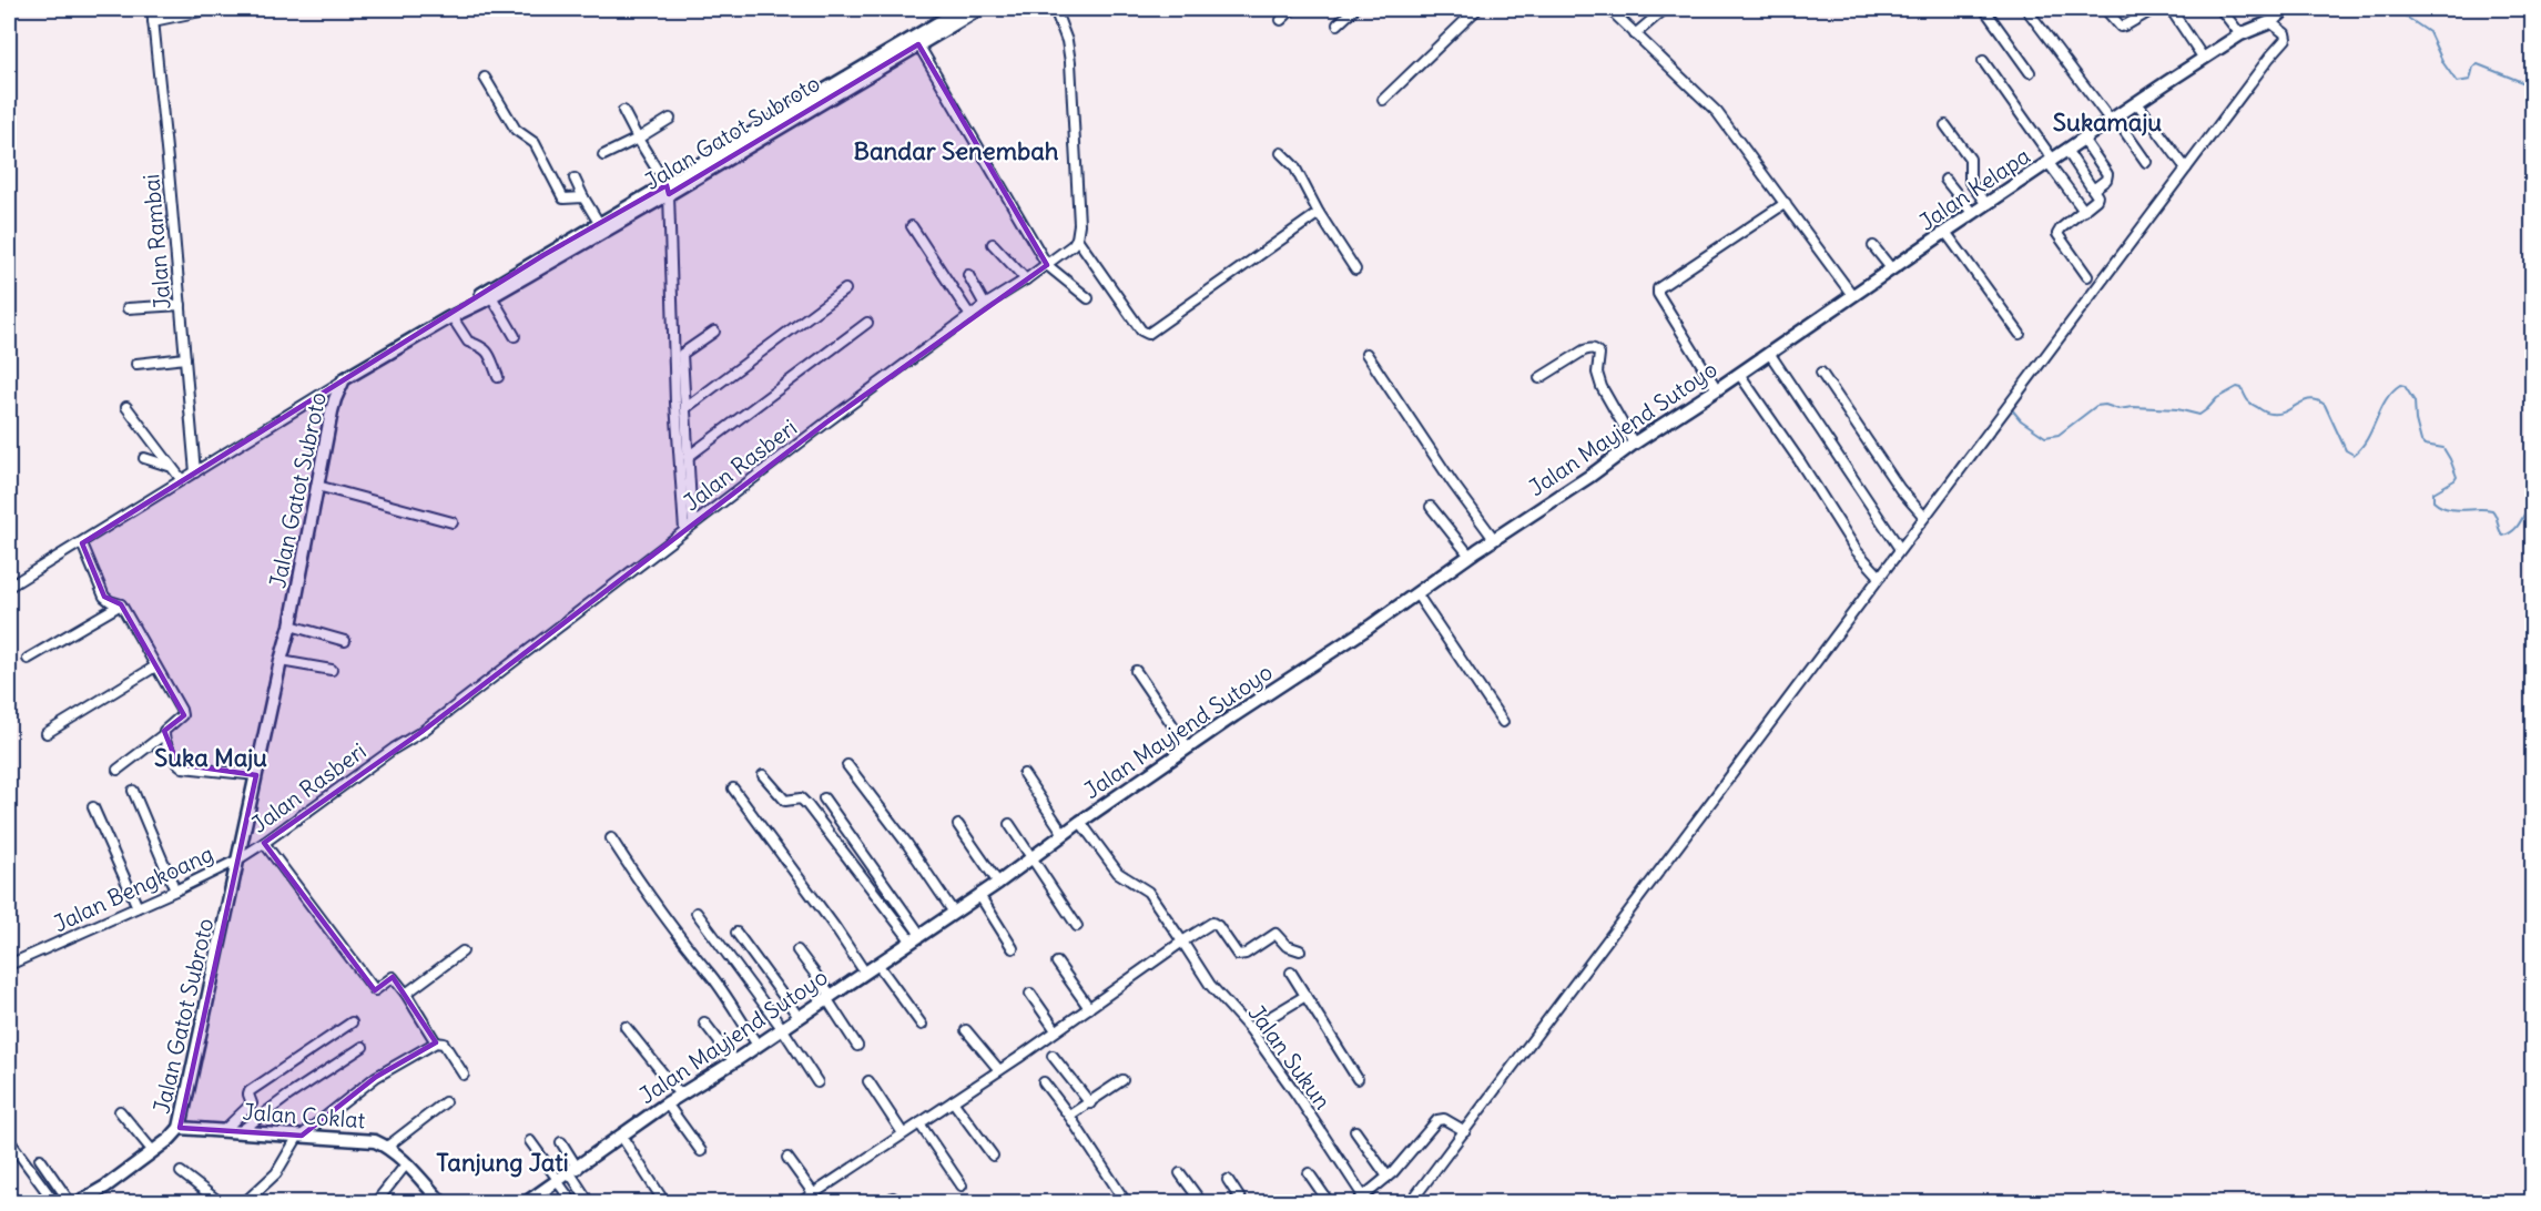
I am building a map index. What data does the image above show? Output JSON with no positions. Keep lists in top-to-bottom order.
{
  "streets": {
    "street": [
      "Jalan Gatot Subroto",
      "Jalan Kelapa",
      "Jalan Rambai",
      "Jalan Mayjend Sutoyo",
      "Jalan Rasberi",
      "Jalan Bengkoang",
      "Jalan Sukun",
      "Jalan Coklat"
    ]
  },
  "crossings": [
    ["Jalan Gatot Subroto", "Jalan Rasberi"],
    ["Jalan Gatot Subroto", "Jalan Bengkoang"],
    ["Jalan Gatot Subroto", "Jalan Coklat"],
    ["Jalan Kelapa", "Jalan Mayjend Sutoyo"],
    ["Jalan Mayjend Sutoyo", "Jalan Sukun"],
    ["Jalan Rasberi", "Jalan Bengkoang"]
  ],
  "districts": [
    "Sukamaju",
    "Bandar Senembah",
    "Suka Maju",
    "Tanjung Jati"
  ]
}
